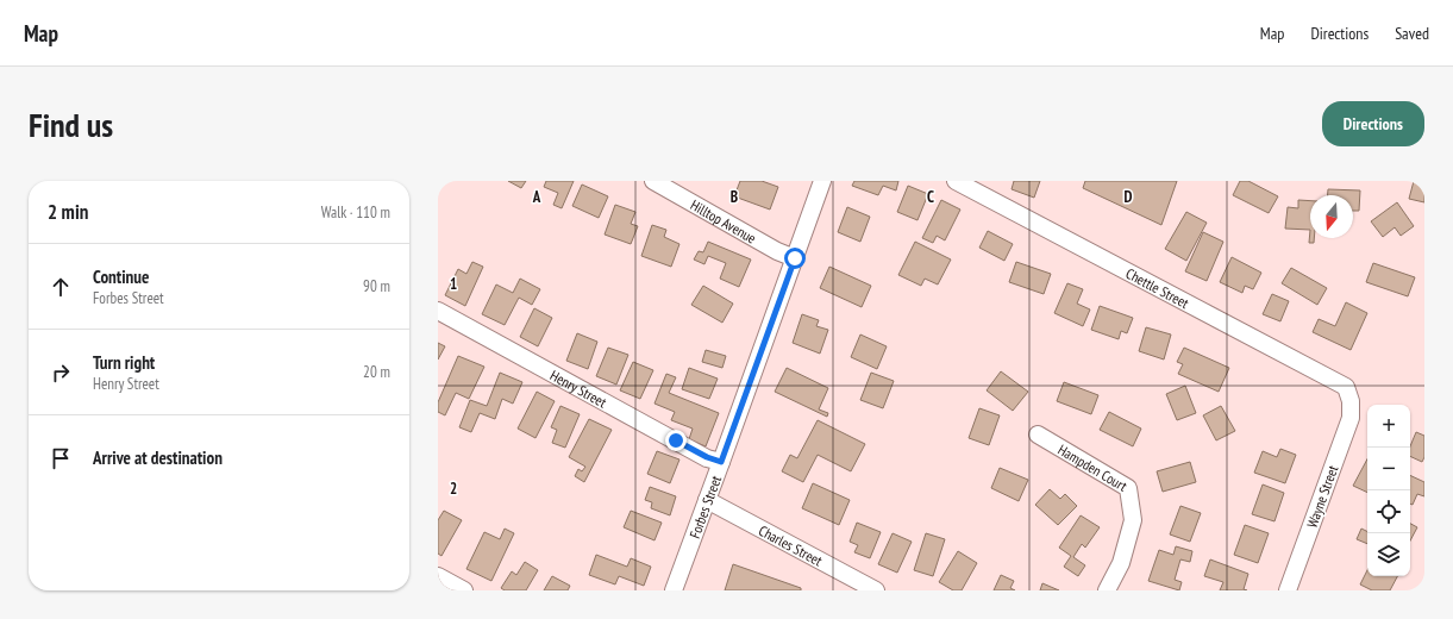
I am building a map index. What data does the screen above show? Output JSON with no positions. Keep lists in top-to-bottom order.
{
  "streets": {
    "street": [
      "Hilltop Avenue",
      "Chettle Street",
      "Henry Street",
      "Hampden Court",
      "Wayne Street",
      "Forbes Street",
      "Charles Street"
    ]
  },
  "crossings": [
    ["Hilltop Avenue", "Forbes Street"],
    ["Chettle Street", "Wayne Street"],
    ["Henry Street", "Forbes Street"],
    ["Forbes Street", "Charles Street"]
  ],
  "north": "bottom",
  "page": {
    "header": "Map",
    "nav": ["Map", "Directions", "Saved"],
    "buttons": "Directions",
    "title": "Find us",
    "heading": ["2 min", "Walk · 110 m"],
    "list": [
      ["Continue", "Forbes Street", "90 m"],
      ["Turn right", "Henry Street", "20 m"],
      "Arrive at destination"
    ],
    "map_buttons": ["+", "−"]
  },
  "grid": {
    "columns": [
      "A",
      "B",
      "C",
      "D"
    ],
    "rows": ["1", "2"]
  }
}
